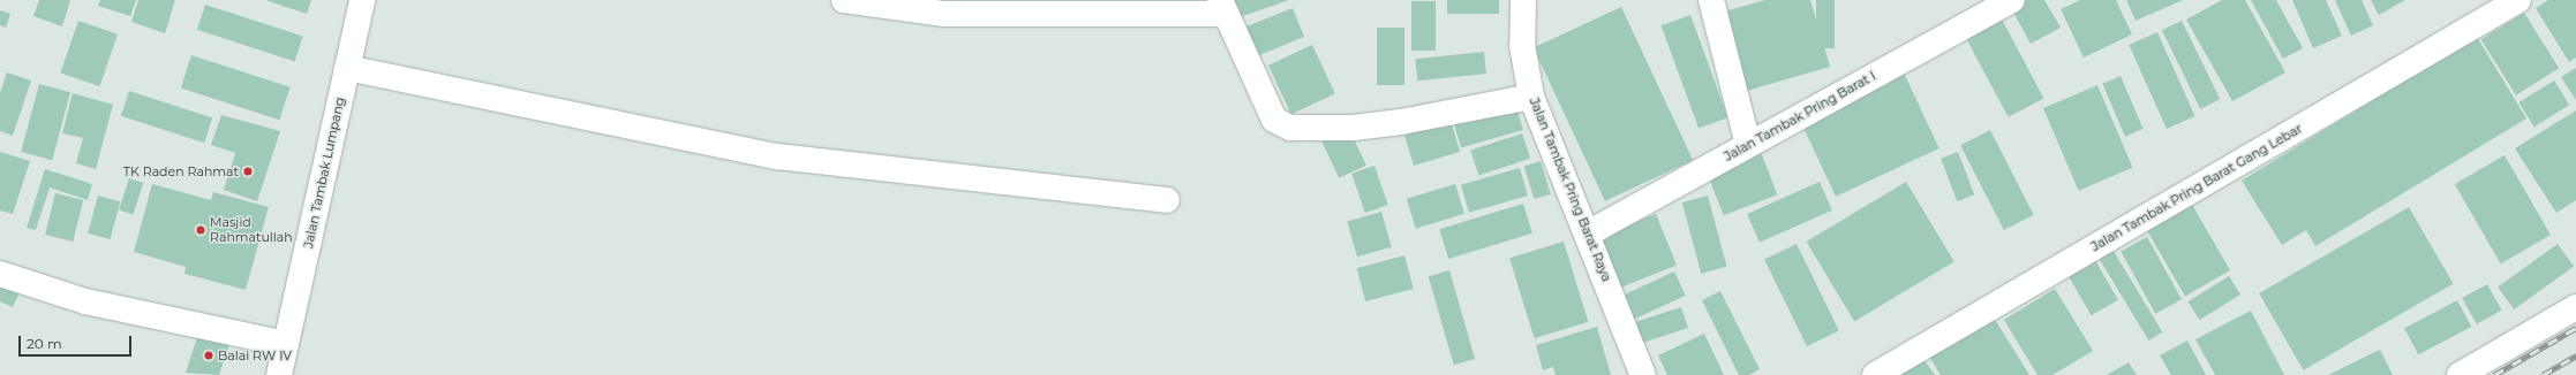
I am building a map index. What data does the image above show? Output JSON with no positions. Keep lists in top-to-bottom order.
{
  "streets": {
    "street": [
      "Jalan Tambak Pring Barat I",
      "Jalan Tambak Lumpang",
      "Jalan Tambak Pring Barat Gang Lebar",
      "Jalan Tambak Pring Barat Raya"
    ]
  },
  "crossings": [
    ["Jalan Tambak Pring Barat I", "Jalan Tambak Pring Barat Raya"]
  ],
  "places": ["TK Raden Rahmat", "Masjid Rahmatullah", "Balai RW IV"],
  "scale_bar": "20 m"
}
